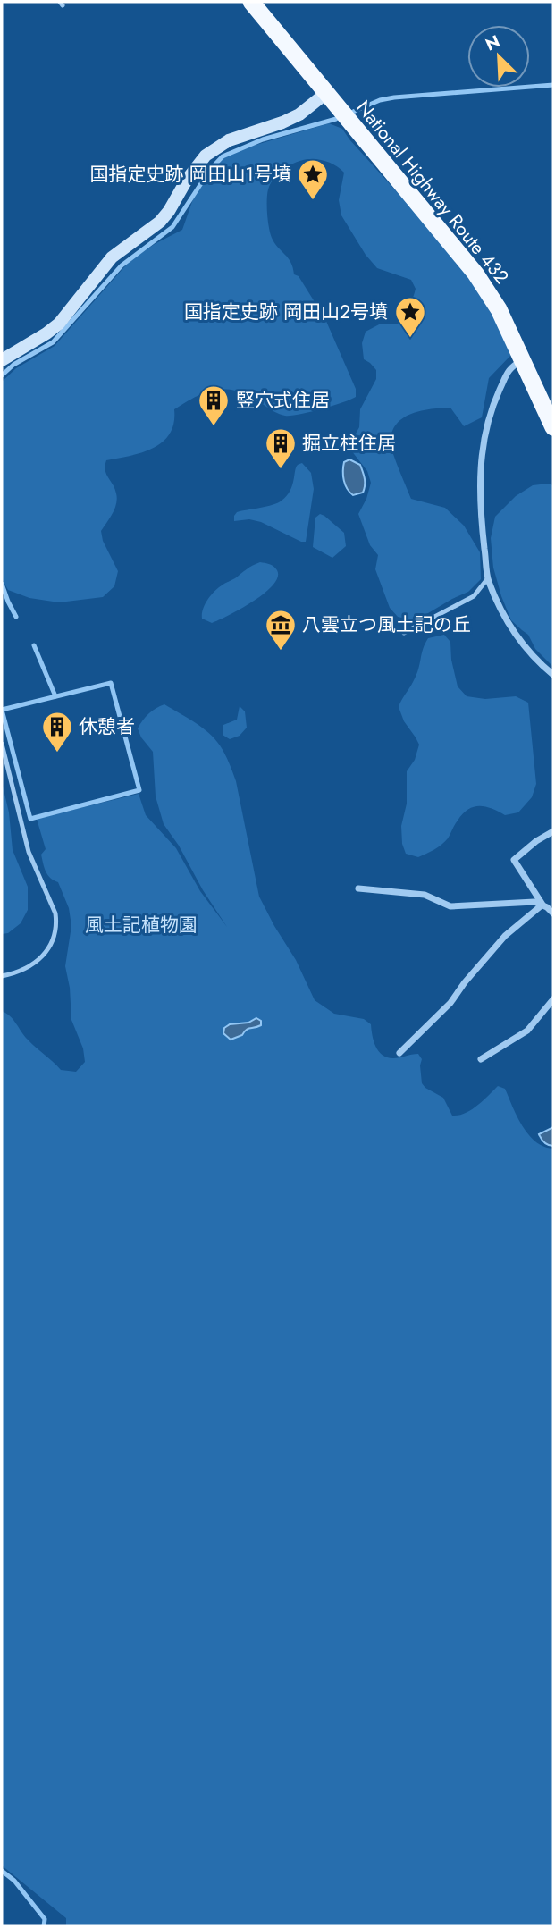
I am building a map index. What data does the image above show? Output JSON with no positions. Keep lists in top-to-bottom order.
{
  "streets": {
    "highway": ["National Highway Route 432"]
  },
  "parks": ["風土記植物園"],
  "places": {
    "place": ["国指定史跡 岡田山1号墳", "国指定史跡 岡田山2号墳"],
    "building": ["竪穴式住居", "掘立柱住居", "休憩者"],
    "museum": ["八雲立つ風土記の丘"]
  },
  "north": "top left"
}
